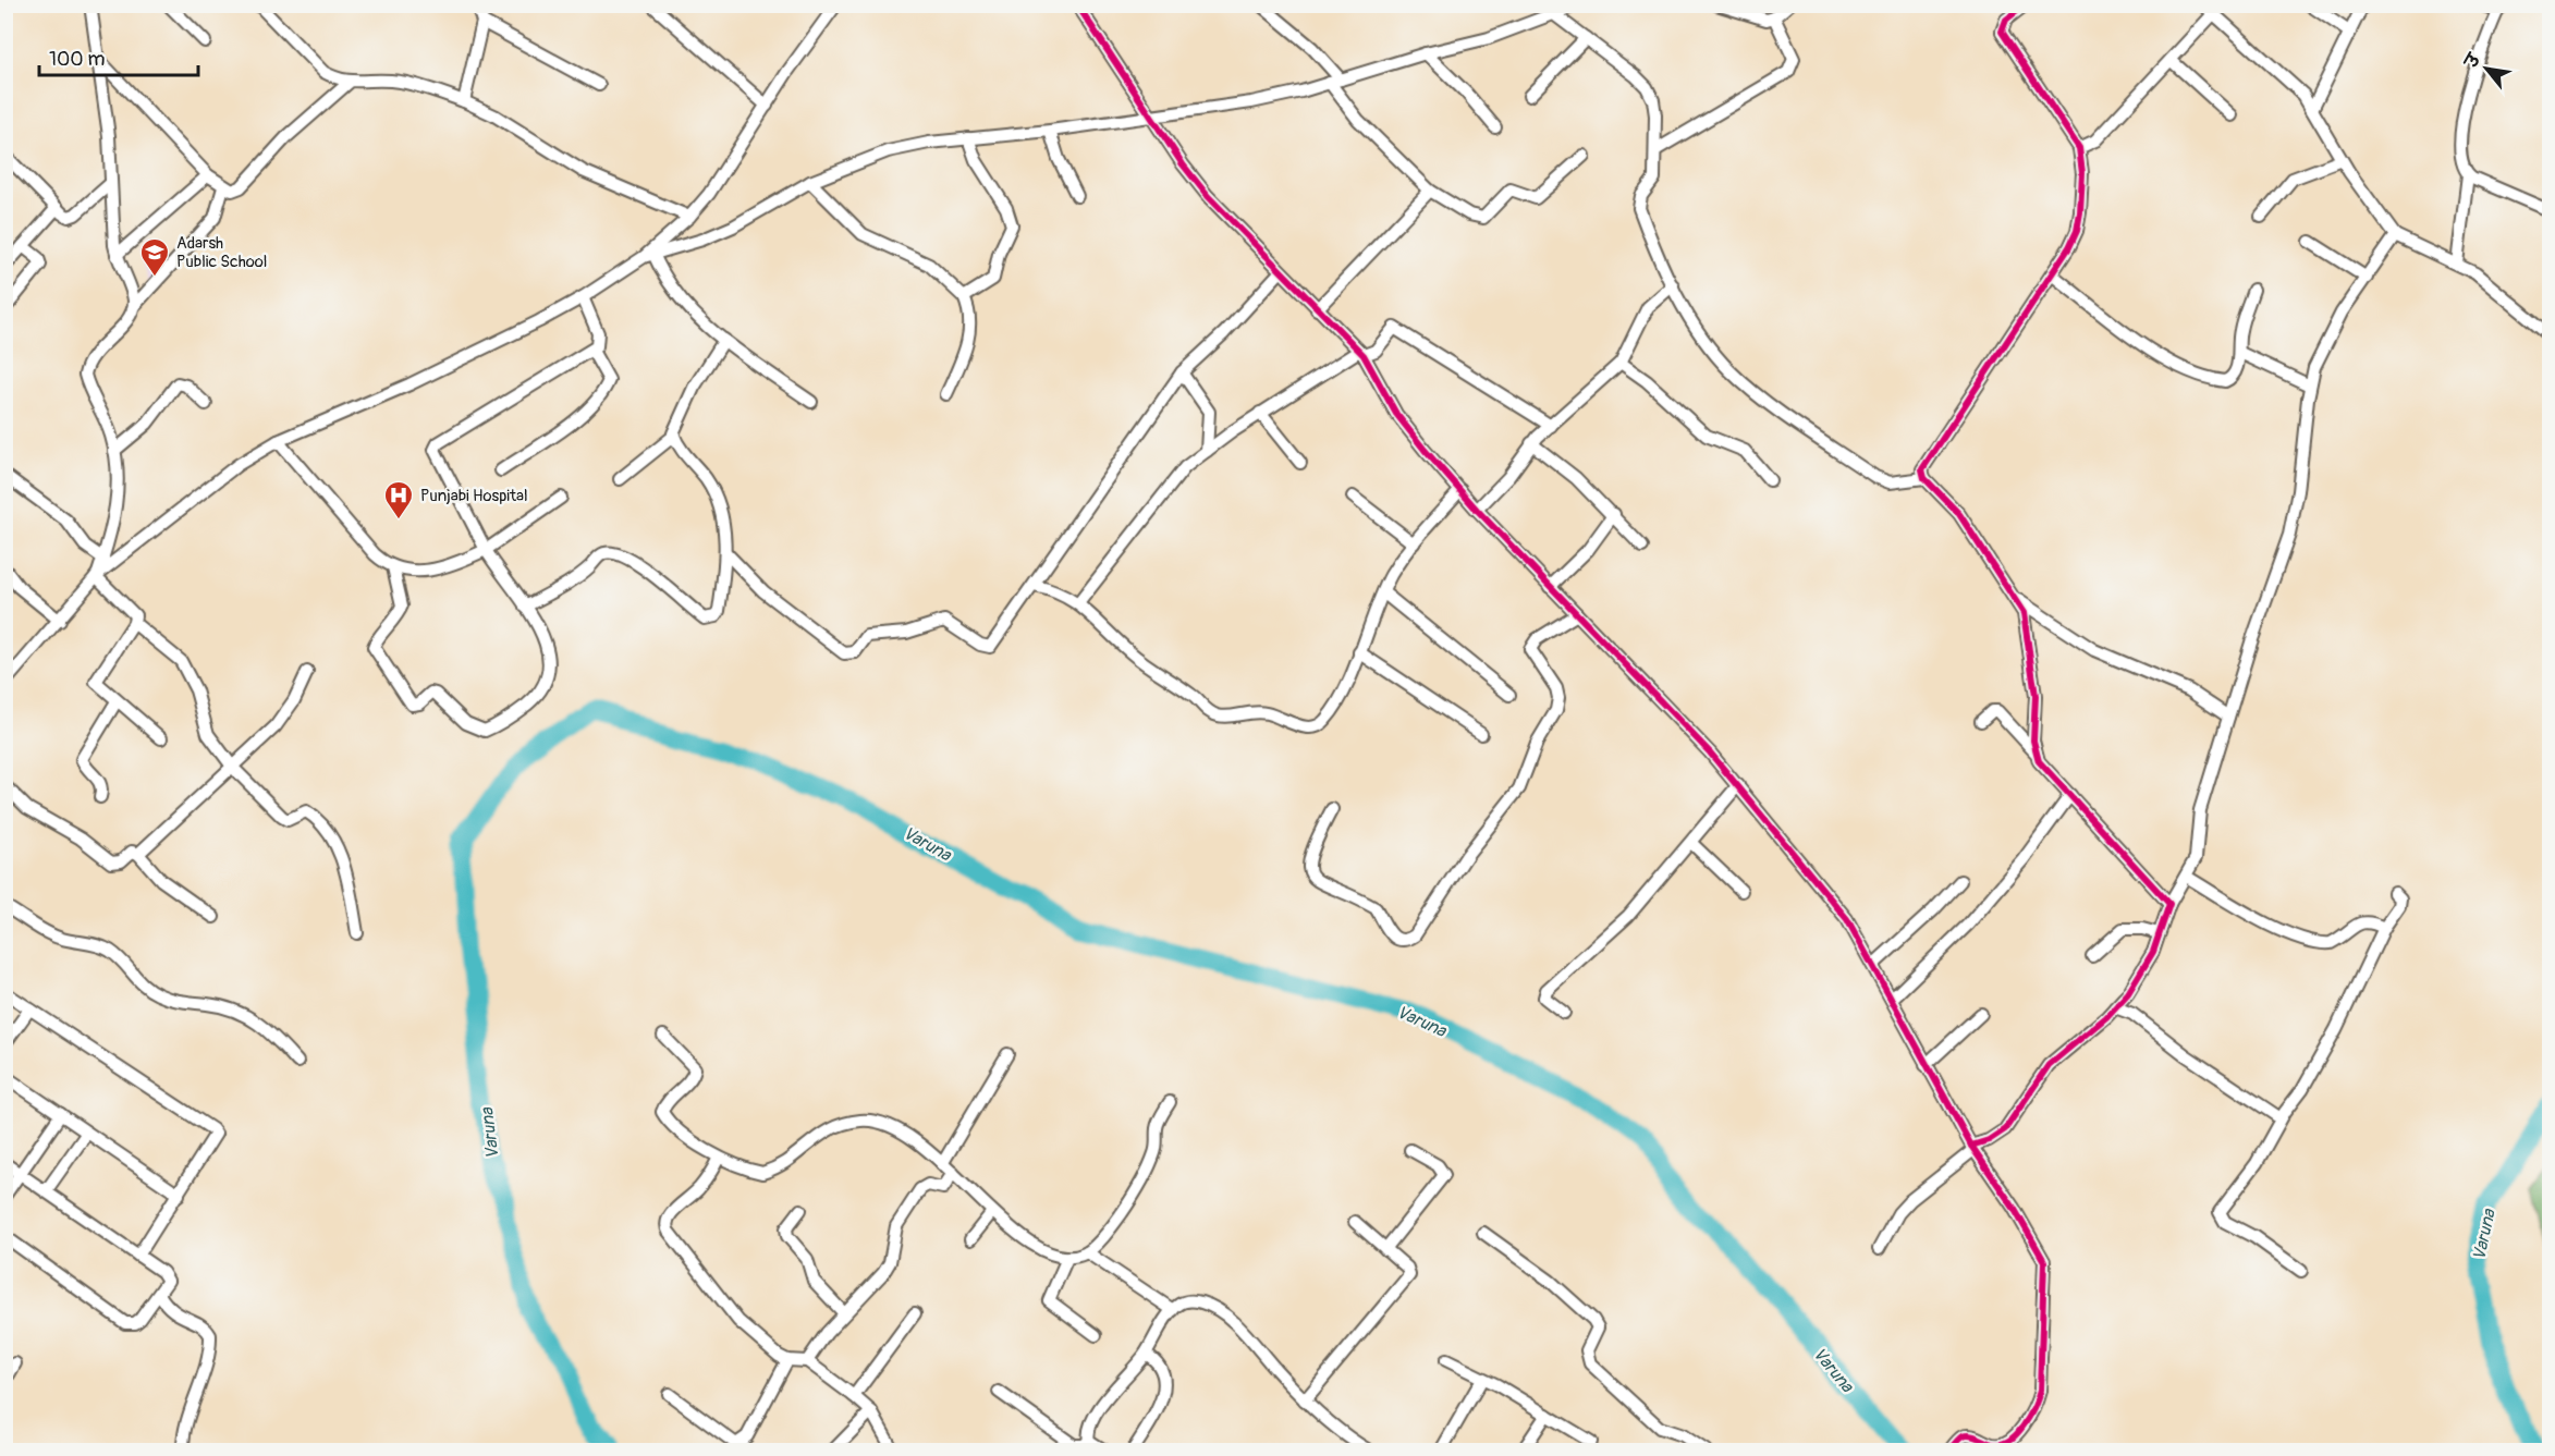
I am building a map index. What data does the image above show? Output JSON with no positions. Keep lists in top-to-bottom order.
{
  "water": ["Varuna"],
  "places": {
    "school or university": ["Adarsh Public School"],
    "hospital": ["Punjabi Hospital"]
  },
  "scale_bar": "100 m",
  "north": "top left"
}
